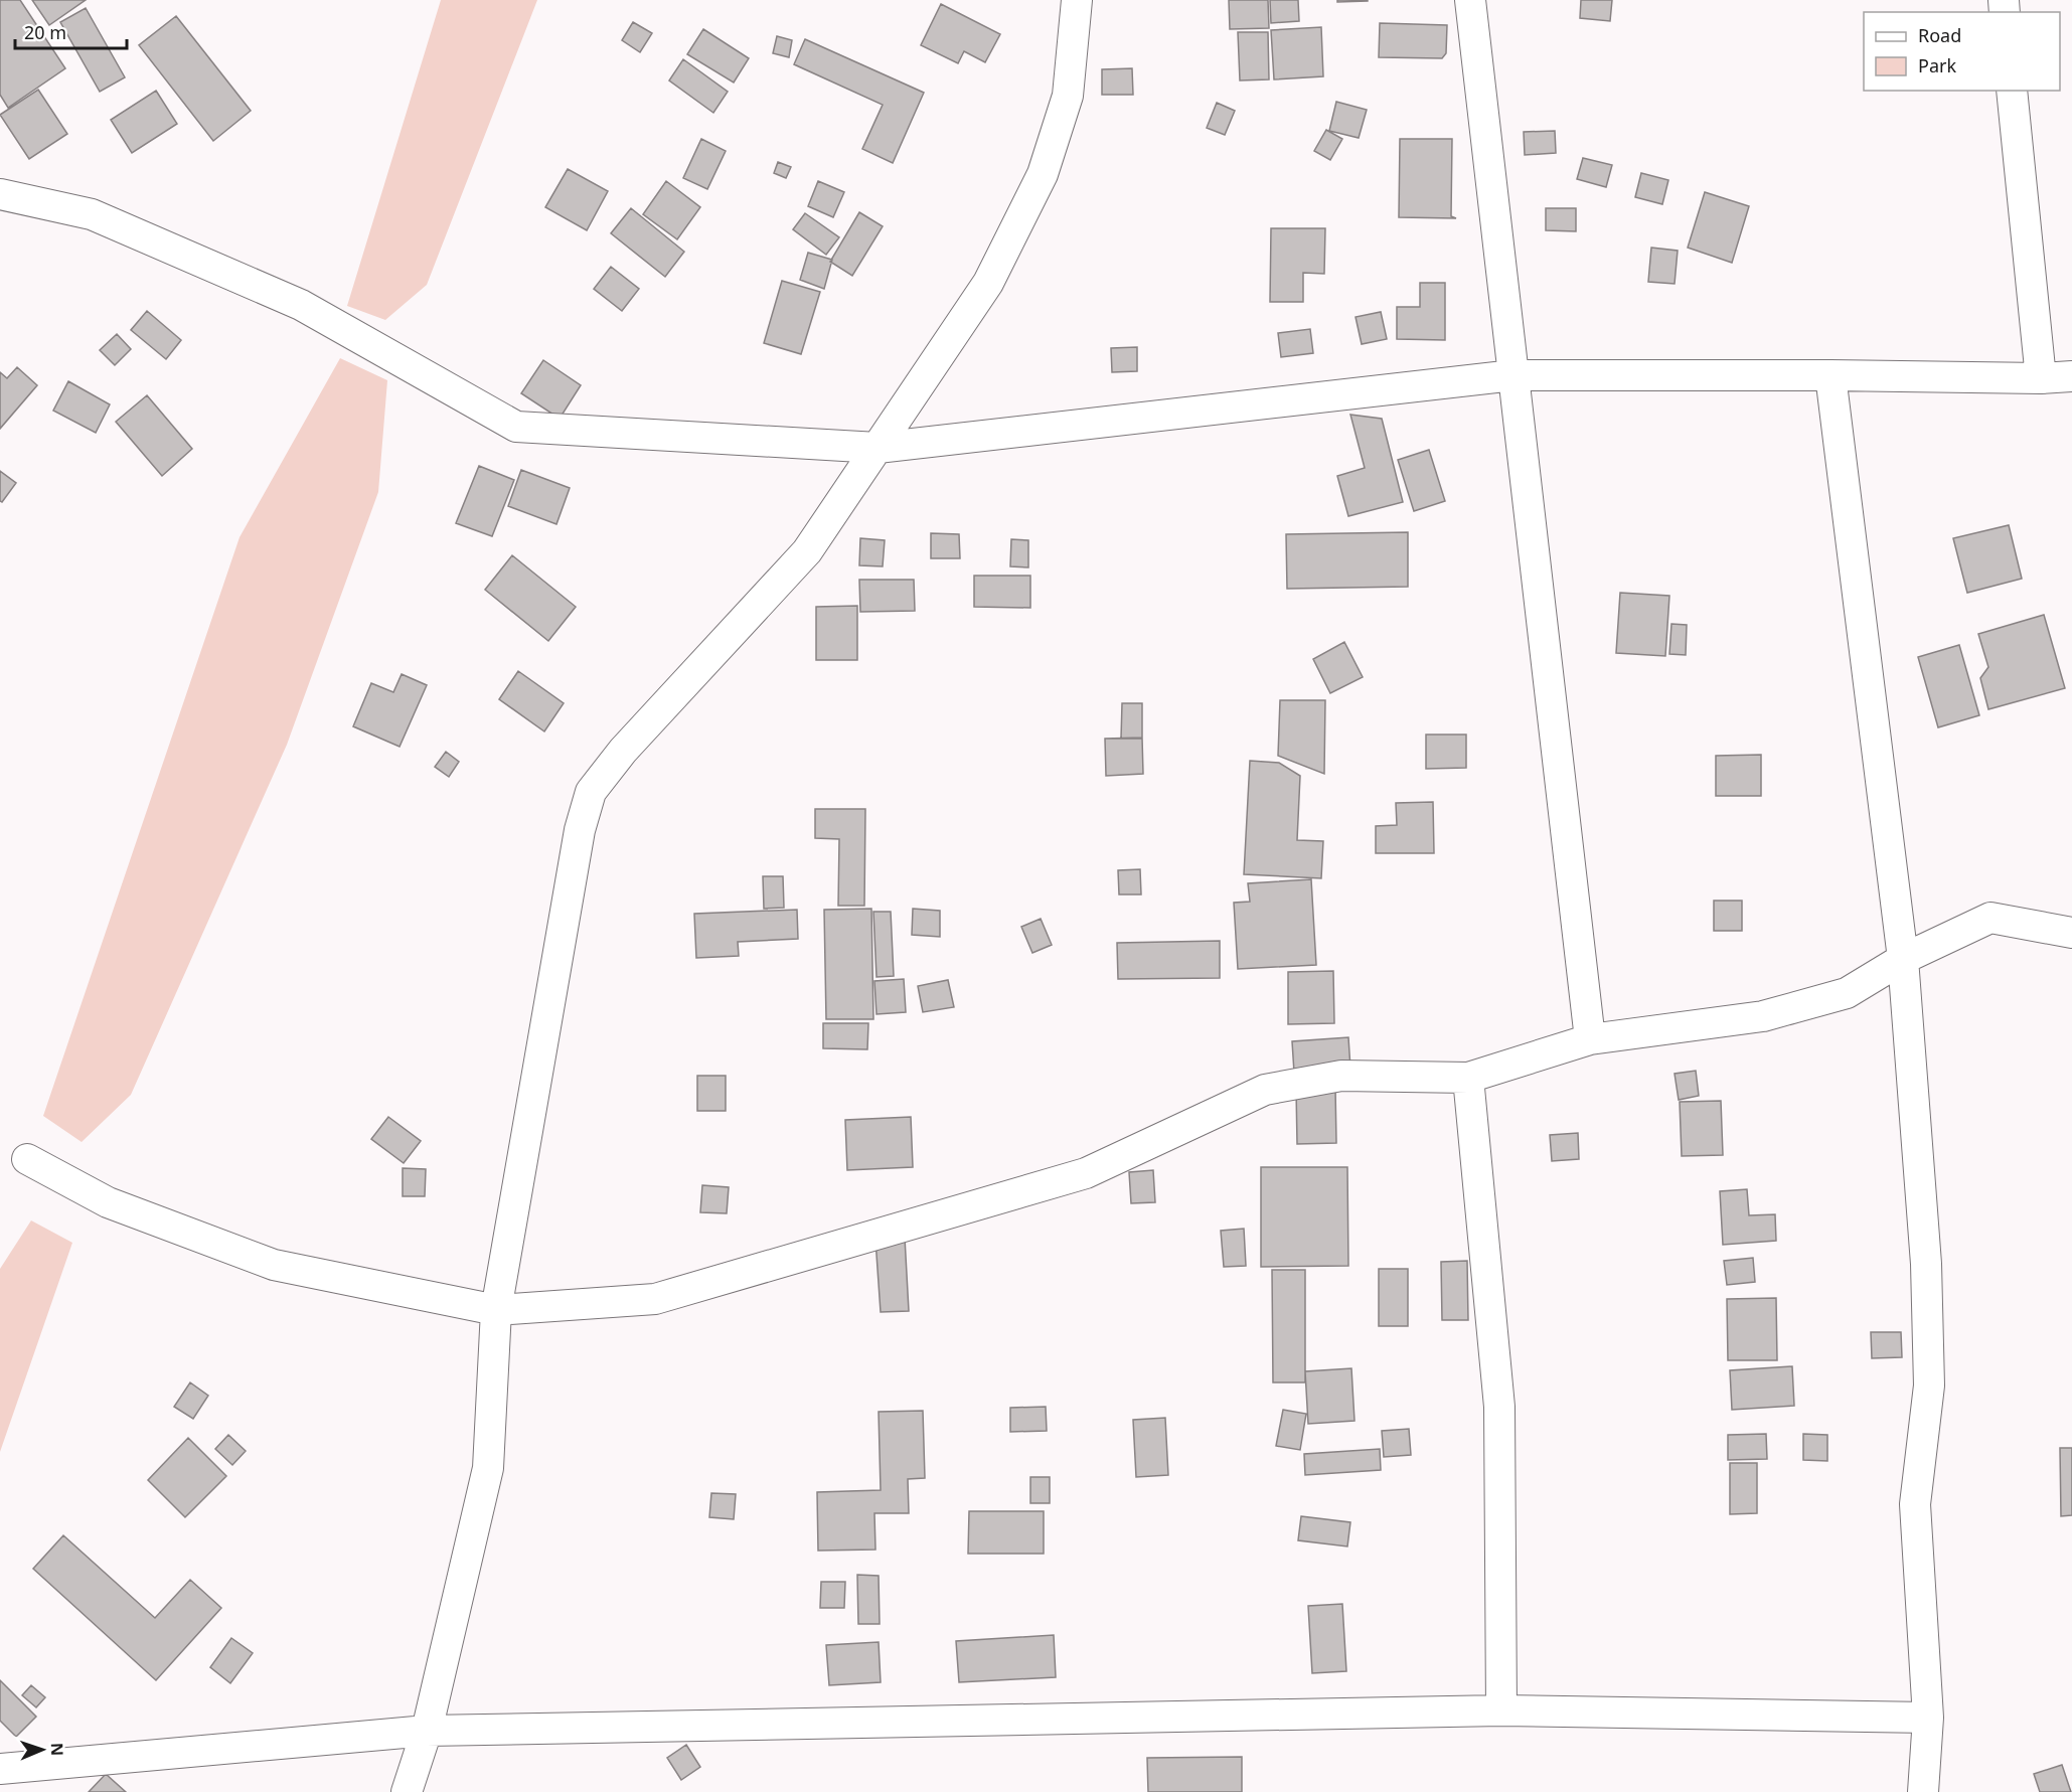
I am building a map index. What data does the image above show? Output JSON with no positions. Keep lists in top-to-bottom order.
{
  "legend": ["Road", "Park"],
  "scale_bar": "20 m",
  "north": "right"
}
